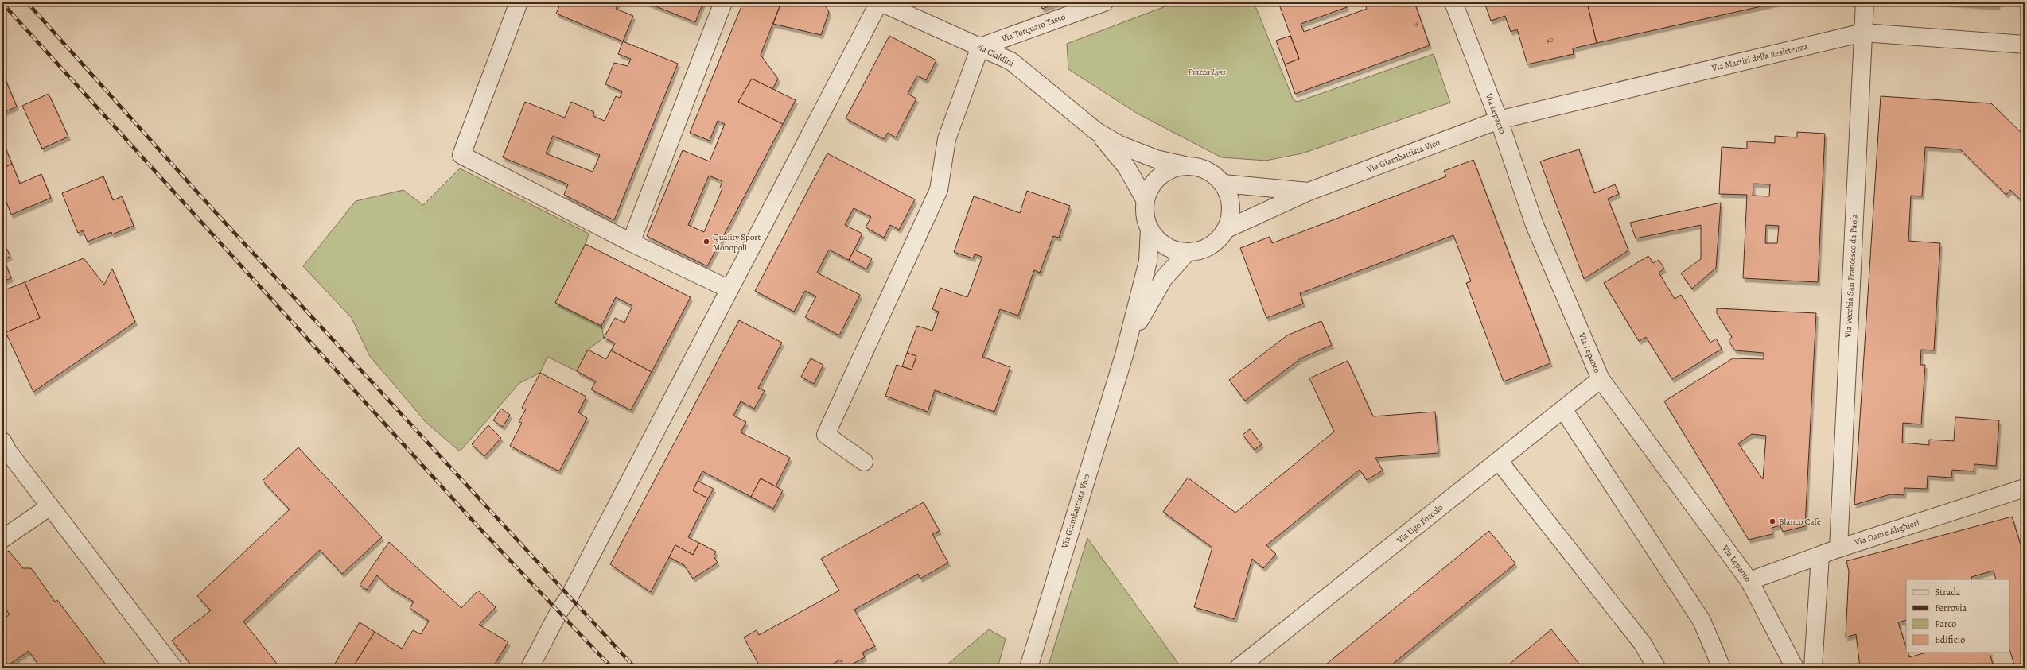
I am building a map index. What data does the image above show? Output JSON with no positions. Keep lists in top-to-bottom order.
{
  "streets": {
    "street": [
      "Via Torquato Tasso",
      "via Cialdini",
      "Via Martiri della Resistenza",
      "Via Lepanto",
      "Via Giambattista Vico",
      "Via Vecchia San Francesco da Paola",
      "Via Ugo Foscolo",
      "Via Dante Alighieri"
    ]
  },
  "crossings": [
    ["Via Torquato Tasso", "via Cialdini"],
    ["via Cialdini", "Via Giambattista Vico"],
    ["Via Martiri della Resistenza", "Via Lepanto"],
    ["Via Martiri della Resistenza", "Via Giambattista Vico"],
    ["Via Martiri della Resistenza", "Via Vecchia San Francesco da Paola"],
    ["Via Lepanto", "Via Giambattista Vico"],
    ["Via Lepanto", "Via Ugo Foscolo"],
    ["Via Lepanto", "Via Dante Alighieri"],
    ["Via Vecchia San Francesco da Paola", "Via Dante Alighieri"]
  ],
  "parks": ["Piazza Lyss"],
  "places": ["Quality Sport Monopoli", "Blanco Cafè"],
  "house_numbers": ["15", "40"],
  "legend": [
    "Strada",
    "Ferrovia",
    "Parco",
    "Edificio"
  ]
}
